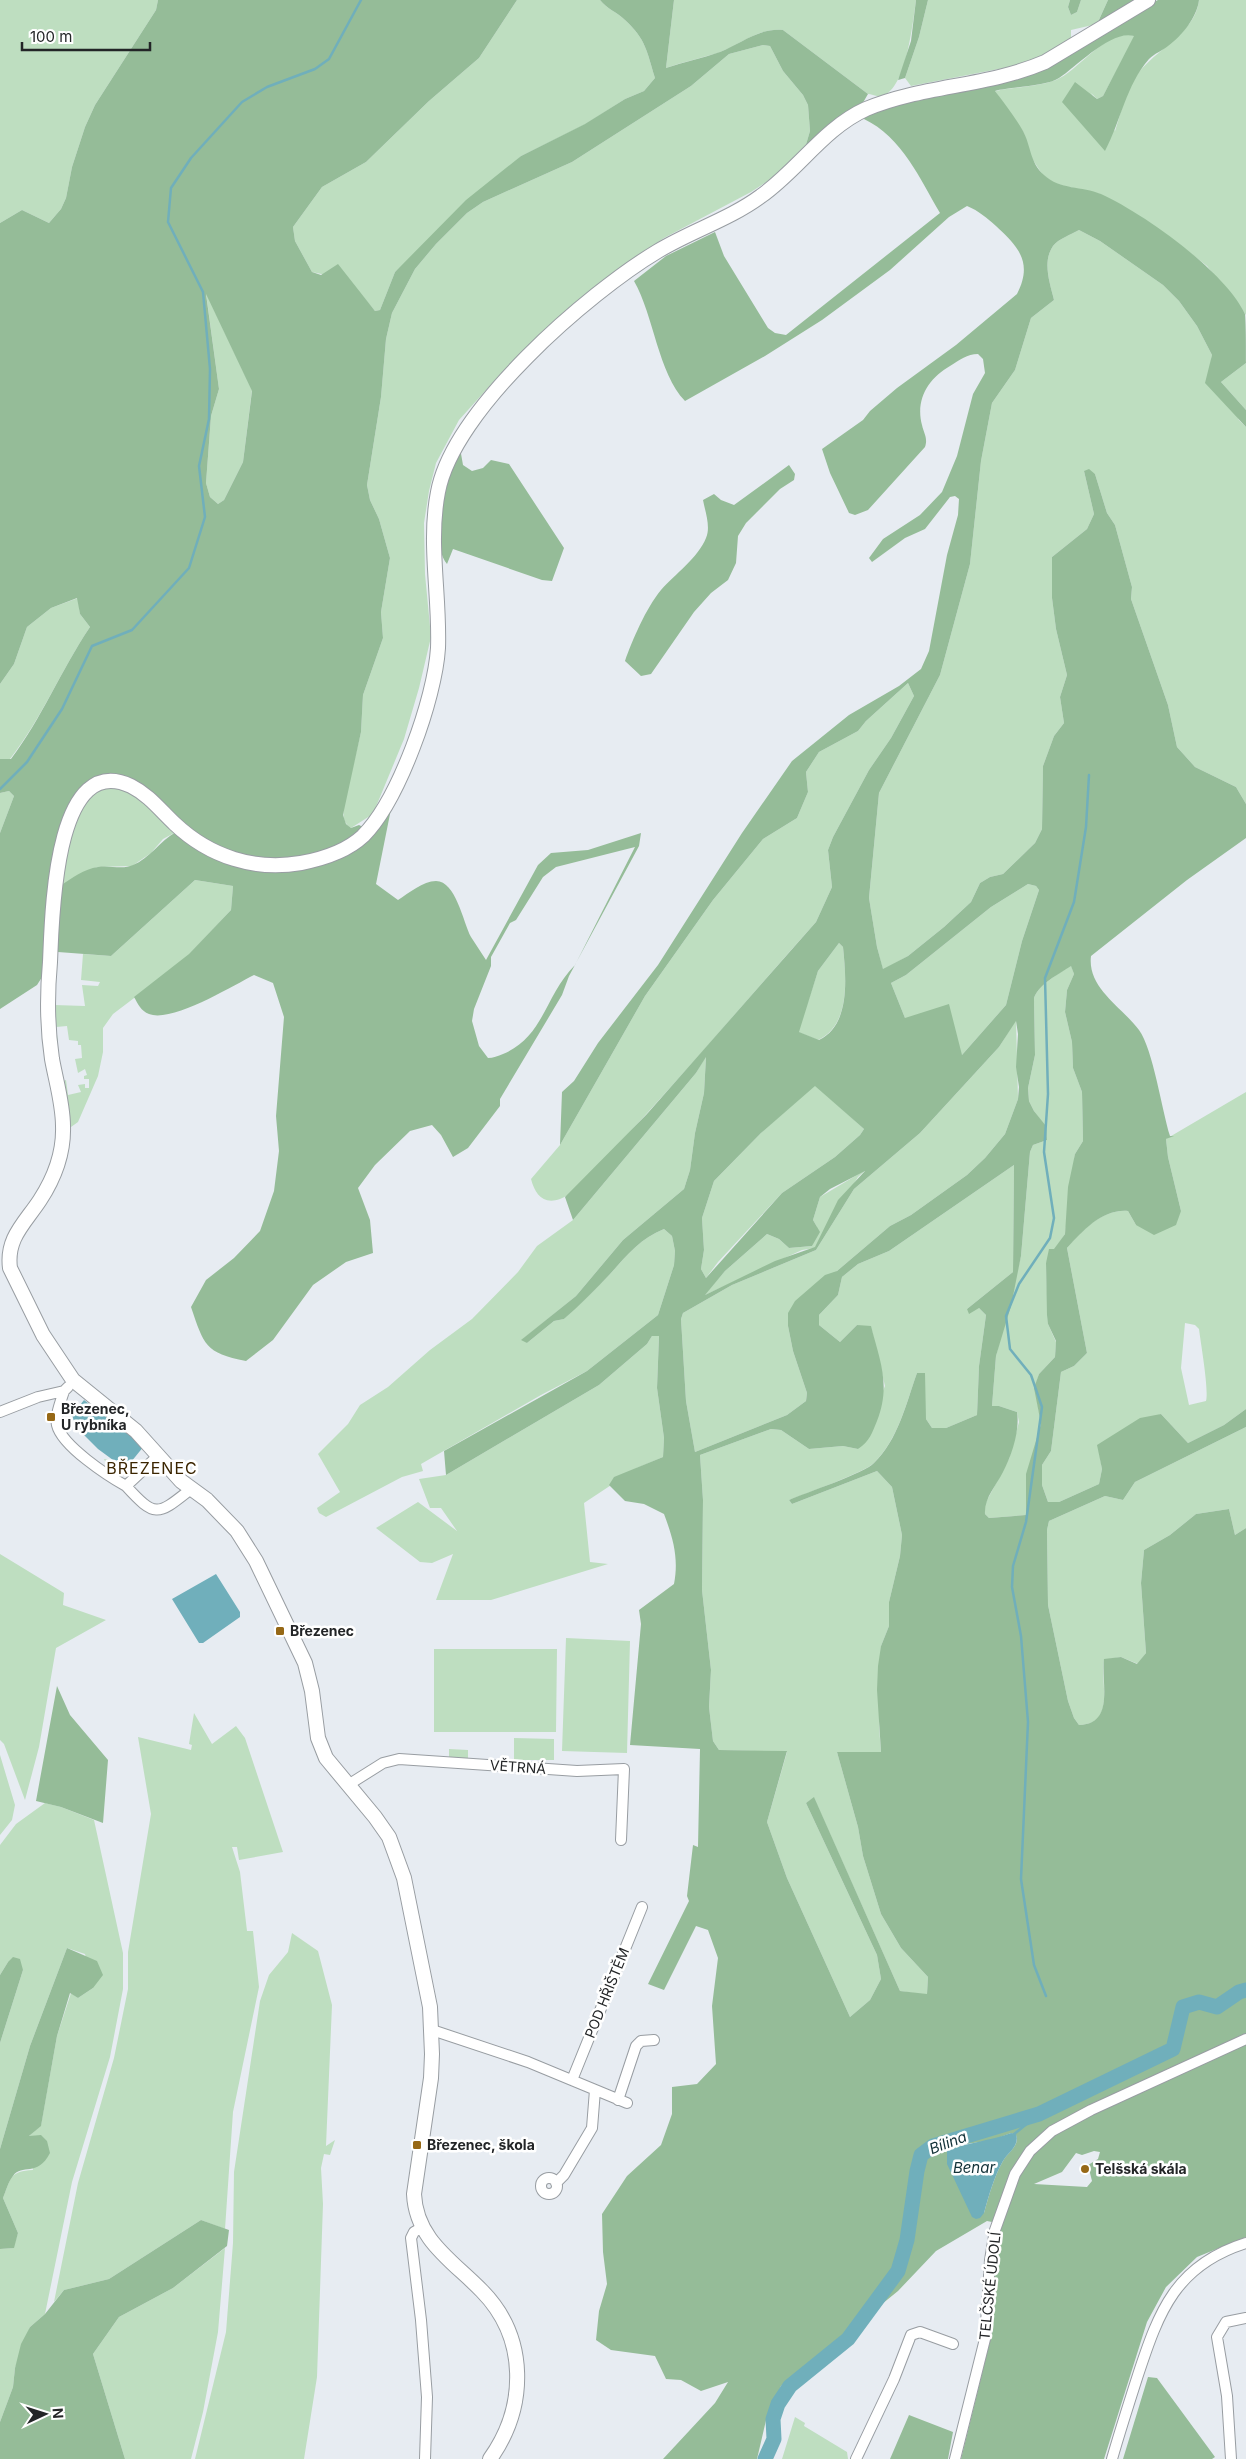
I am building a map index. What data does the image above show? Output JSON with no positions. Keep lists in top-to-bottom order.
{
  "streets": {
    "street": ["VĚTRNÁ", "POD HŘIŠTĚM", "TELČSKÉ ÚDOLÍ"]
  },
  "districts": ["BŘEZENEC"],
  "water": ["Bílina", "Benar"],
  "places": {
    "transit": ["Březenec, U rybníka", "Březenec", "Březenec, škola"],
    "other": ["Telšská skála"]
  },
  "scale_bar": "100 m",
  "north": "right"
}
